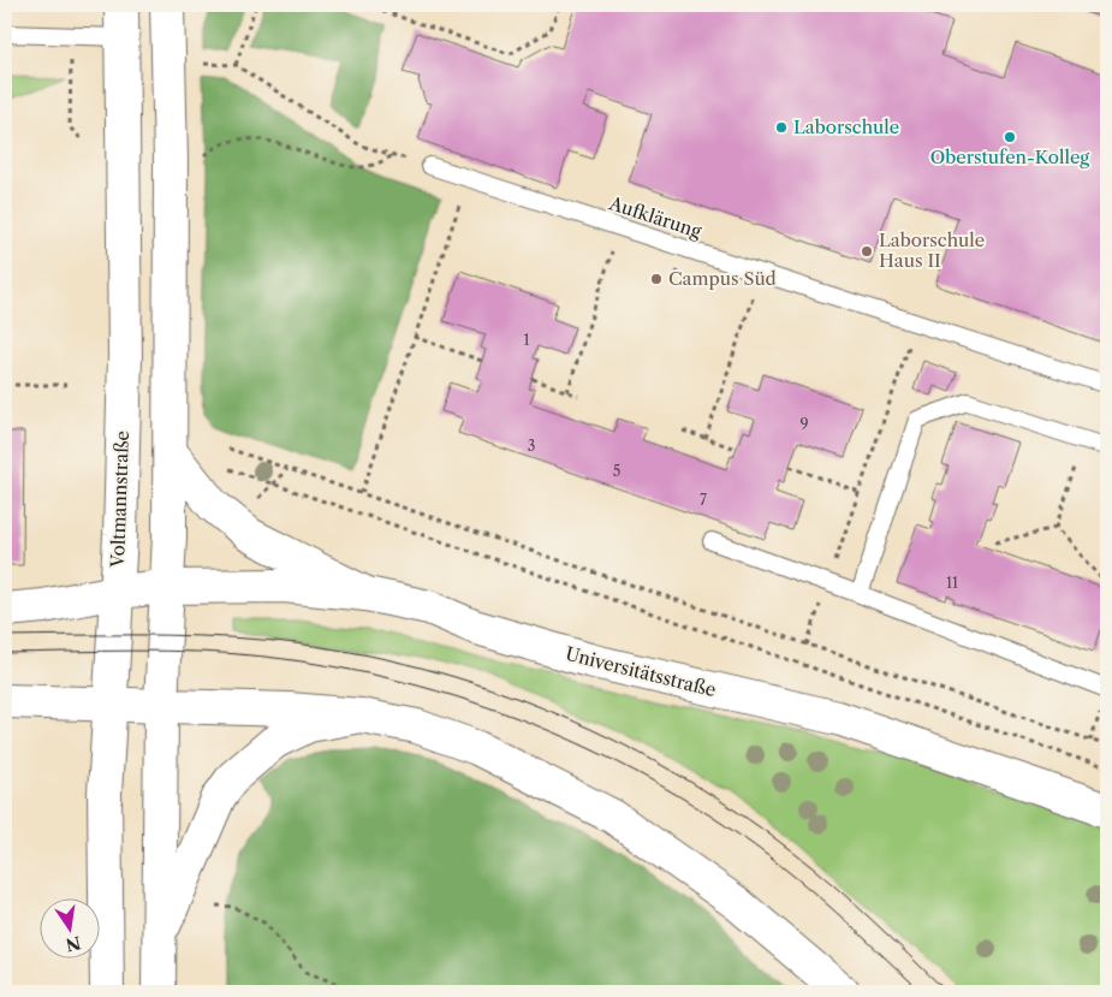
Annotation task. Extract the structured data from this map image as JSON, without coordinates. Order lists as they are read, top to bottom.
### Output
{
  "streets": {
    "street": ["Voltmannstraße", "Universitätsstraße"],
    "lane": ["Aufklärung"]
  },
  "crossings": [
    ["Voltmannstraße", "Universitätsstraße"]
  ],
  "places": [
    "Laborschule",
    "Oberstufen-Kolleg",
    "Laborschule Haus II",
    "Campus Süd"
  ],
  "house_numbers": [
    "1",
    "9",
    "3",
    "5",
    "7",
    "11"
  ],
  "north": "bottom"
}
